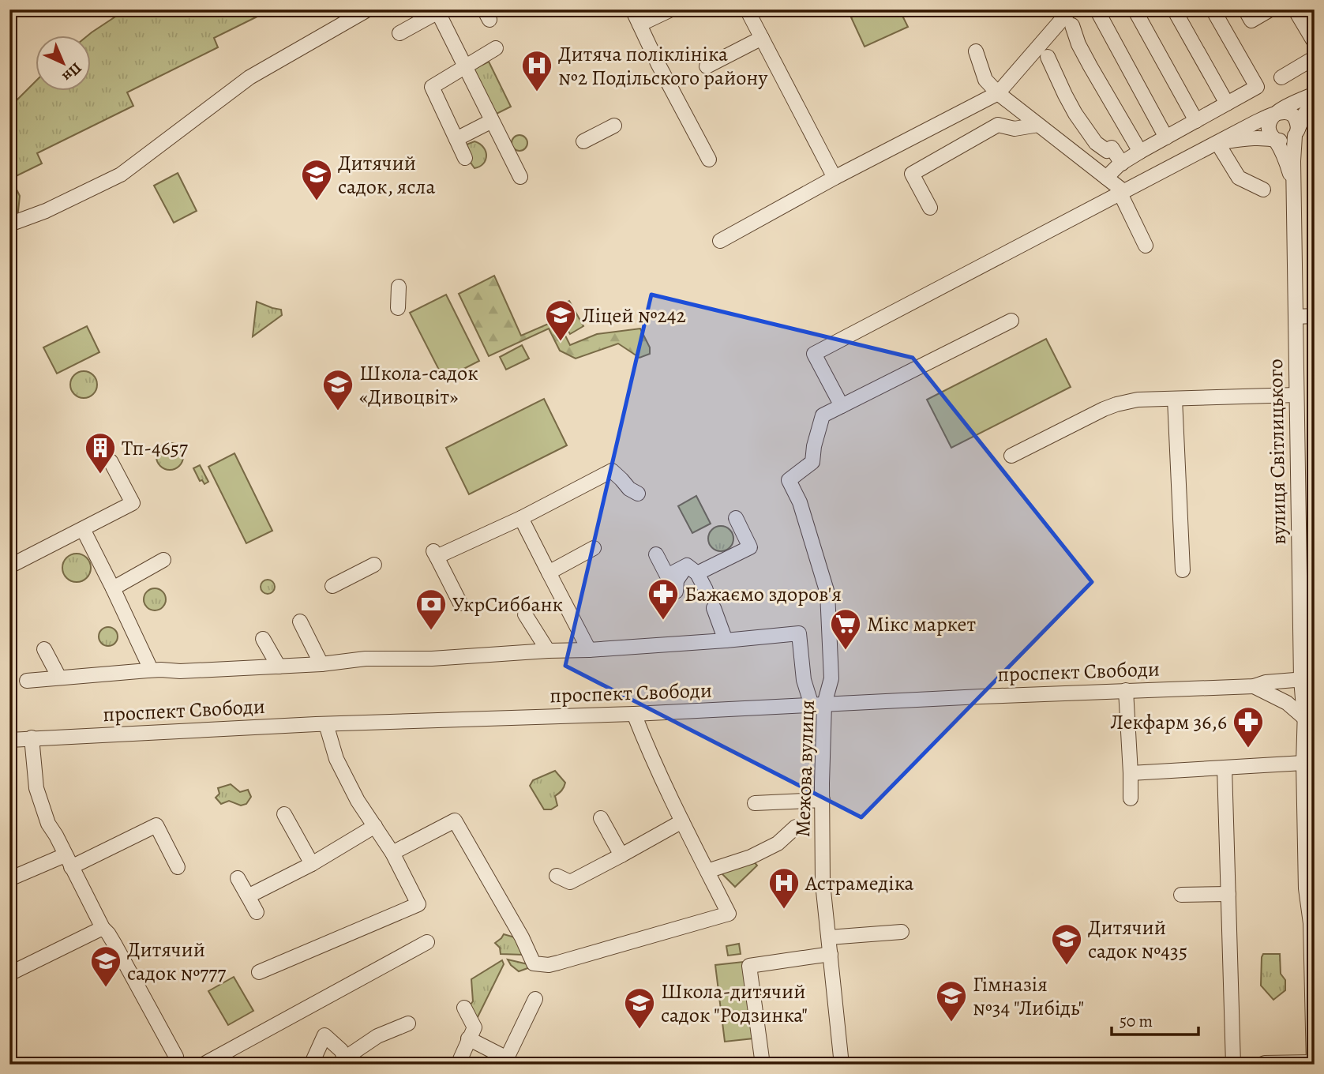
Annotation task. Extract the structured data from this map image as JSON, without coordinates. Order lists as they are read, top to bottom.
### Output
{
  "streets": {
    "street": ["вулиця Світлицького", "проспект Свободи", "Межова вулиця"]
  },
  "crossings": [
    ["вулиця Світлицького", "проспект Свободи"],
    ["проспект Свободи", "Межова вулиця"]
  ],
  "places": {
    "hospital": ["Дитяча поліклініка №2 Подільского району", "Астрамедіка"],
    "school or university": [
      "Дитячий садок, ясла",
      "Ліцей №242",
      "Школа-садок «Дивоцвіт»",
      "Дитячий садок №435",
      "Дитячий садок №777",
      "Гімназія №34 \"Либідь\"",
      "Школа-дитячий садок \"Родзинка\""
    ],
    "building": ["Тп-4657"],
    "pharmacy": ["Бажаємо здоров'я", "Лекфарм 36,6"],
    "bank": ["УкрСиббанк"],
    "supermarket": ["Мікс маркет"]
  },
  "scale_bar": "50 m",
  "north": "bottom right"
}
